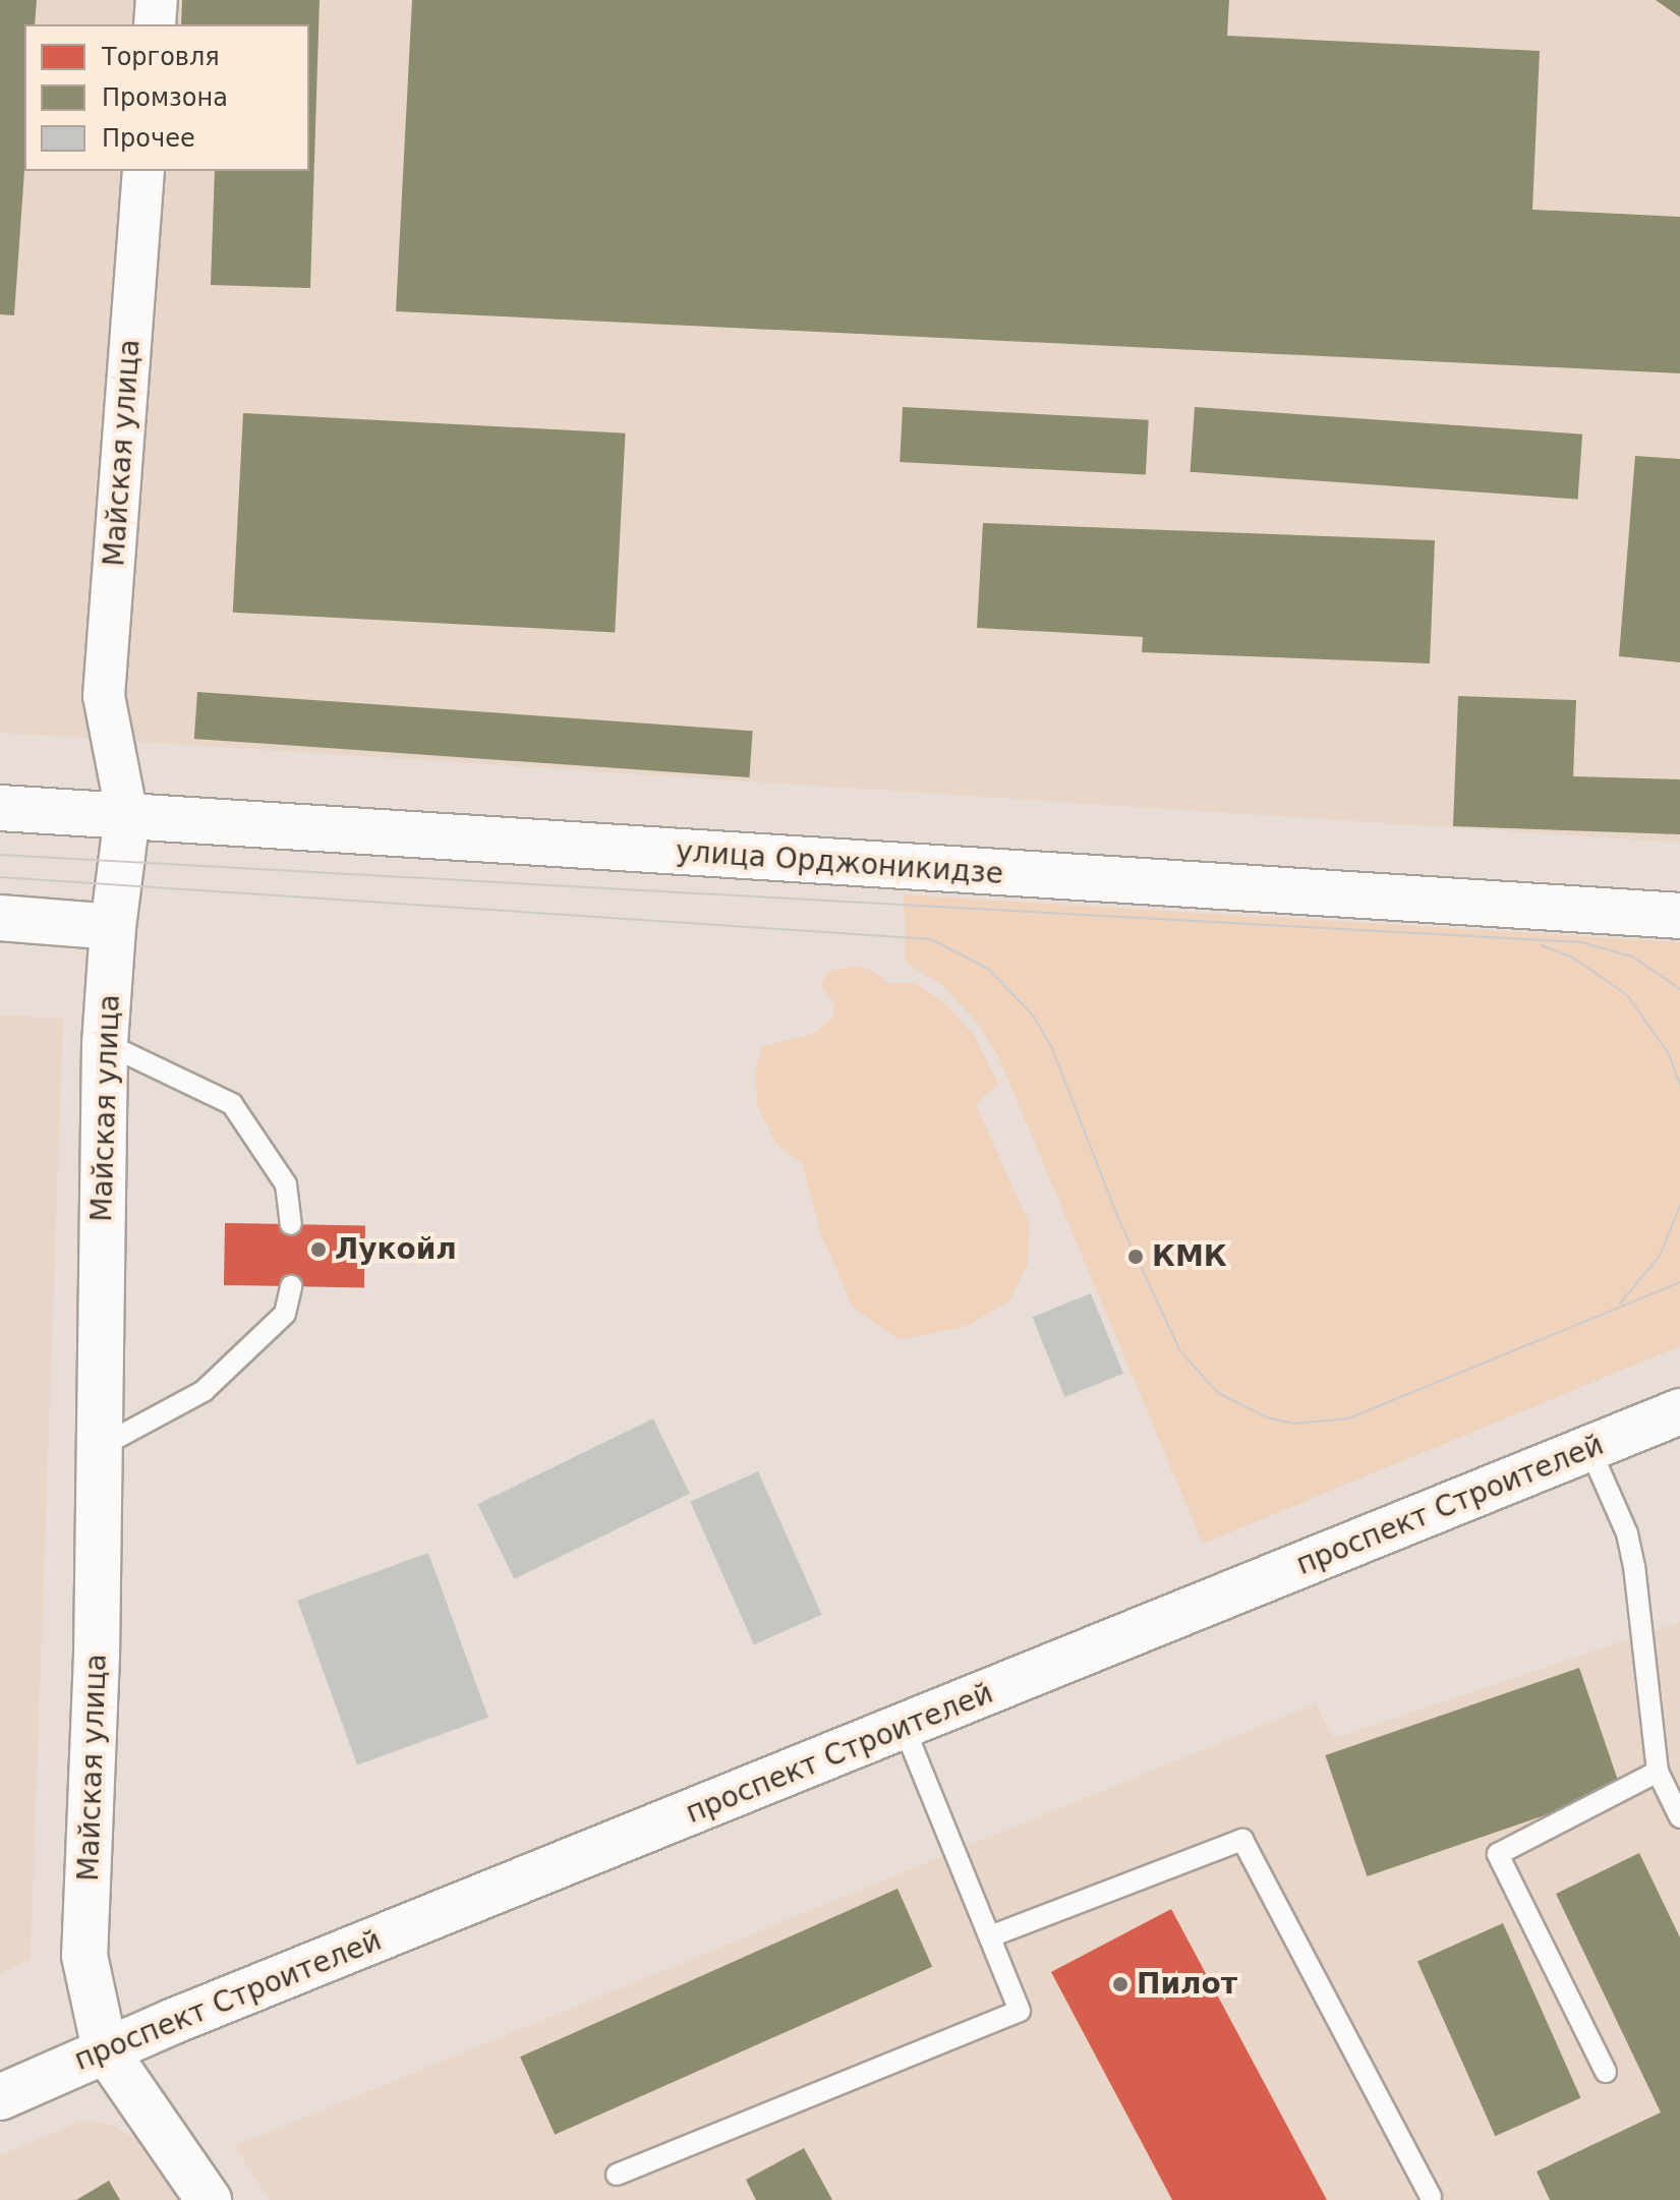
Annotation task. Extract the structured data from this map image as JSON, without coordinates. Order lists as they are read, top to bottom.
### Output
{
  "streets": {
    "street": ["Майская улица", "улица Орджоникидзе", "проспект Строителей"]
  },
  "crossings": [
    ["Майская улица", "улица Орджоникидзе"],
    ["Майская улица", "проспект Строителей"]
  ],
  "places": ["Лукойл", "КМК", "Пилот"],
  "legend": ["Торговля", "Промзона", "Прочее"]
}
